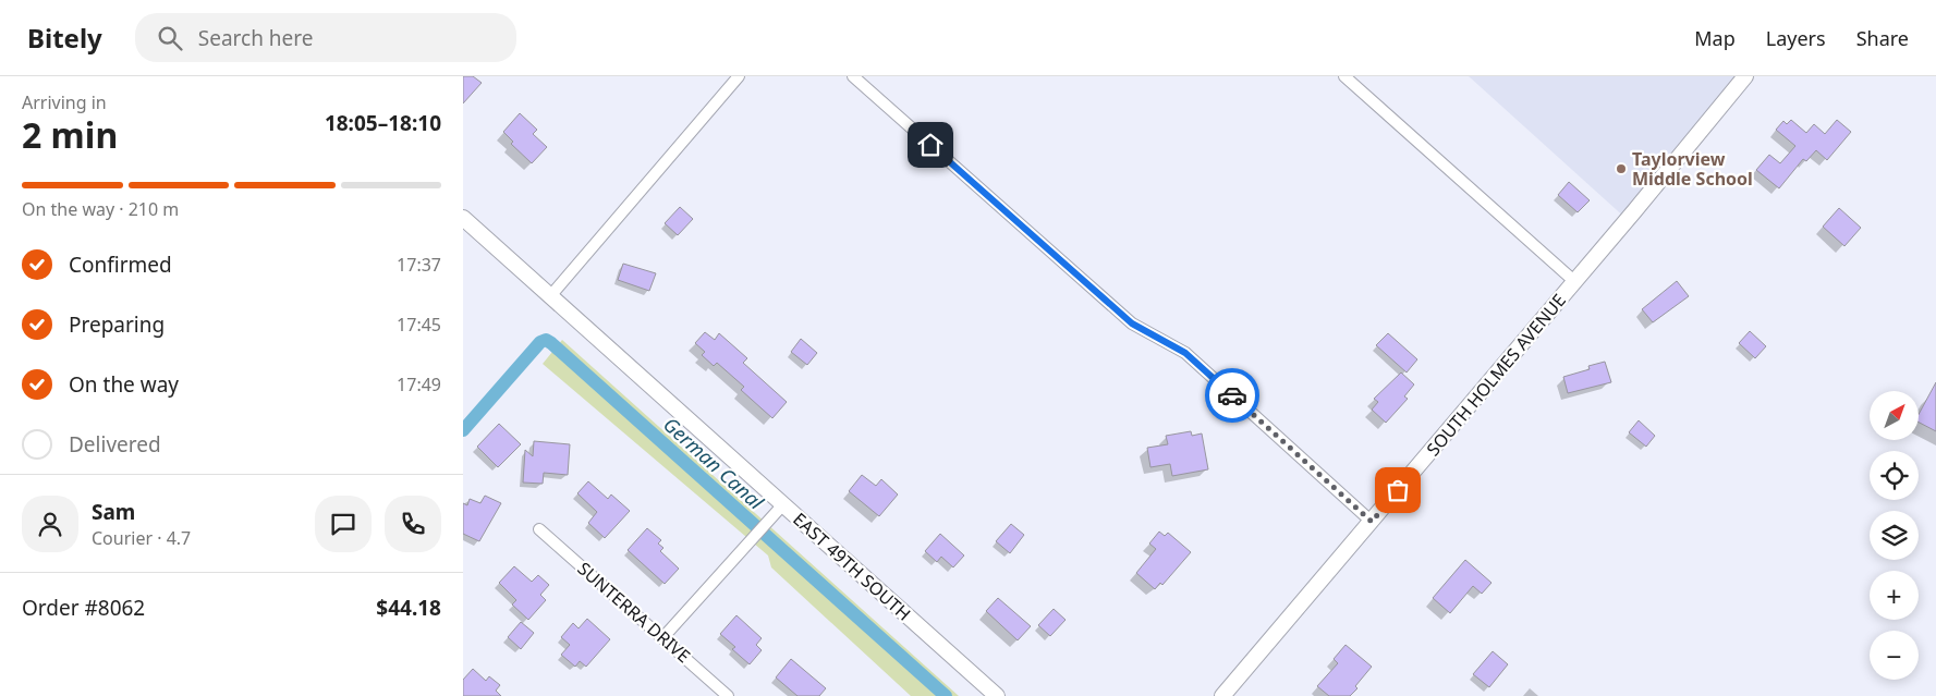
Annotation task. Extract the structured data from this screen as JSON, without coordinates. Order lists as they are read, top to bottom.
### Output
{
  "streets": {
    "street": ["SOUTH HOLMES AVENUE", "EAST 49TH SOUTH", "SUNTERRA DRIVE"]
  },
  "water": ["German Canal"],
  "places": ["Taylorview Middle School"],
  "north": "top right",
  "page": {
    "header": "Bitely",
    "search": "Search here",
    "nav": ["Map", "Layers", "Share"],
    "heading": ["2 min", "Arriving in", "18:05–18:10"],
    "panel": [
      "Sam",
      "Courier · 4.7",
      "Order #8062",
      "$44.18"
    ],
    "bar": "On the way · 210 m",
    "list": [
      ["Confirmed", "17:37"],
      ["Preparing", "17:45"],
      ["On the way", "17:49"],
      "Delivered"
    ],
    "map_buttons": ["+", "−"]
  }
}
